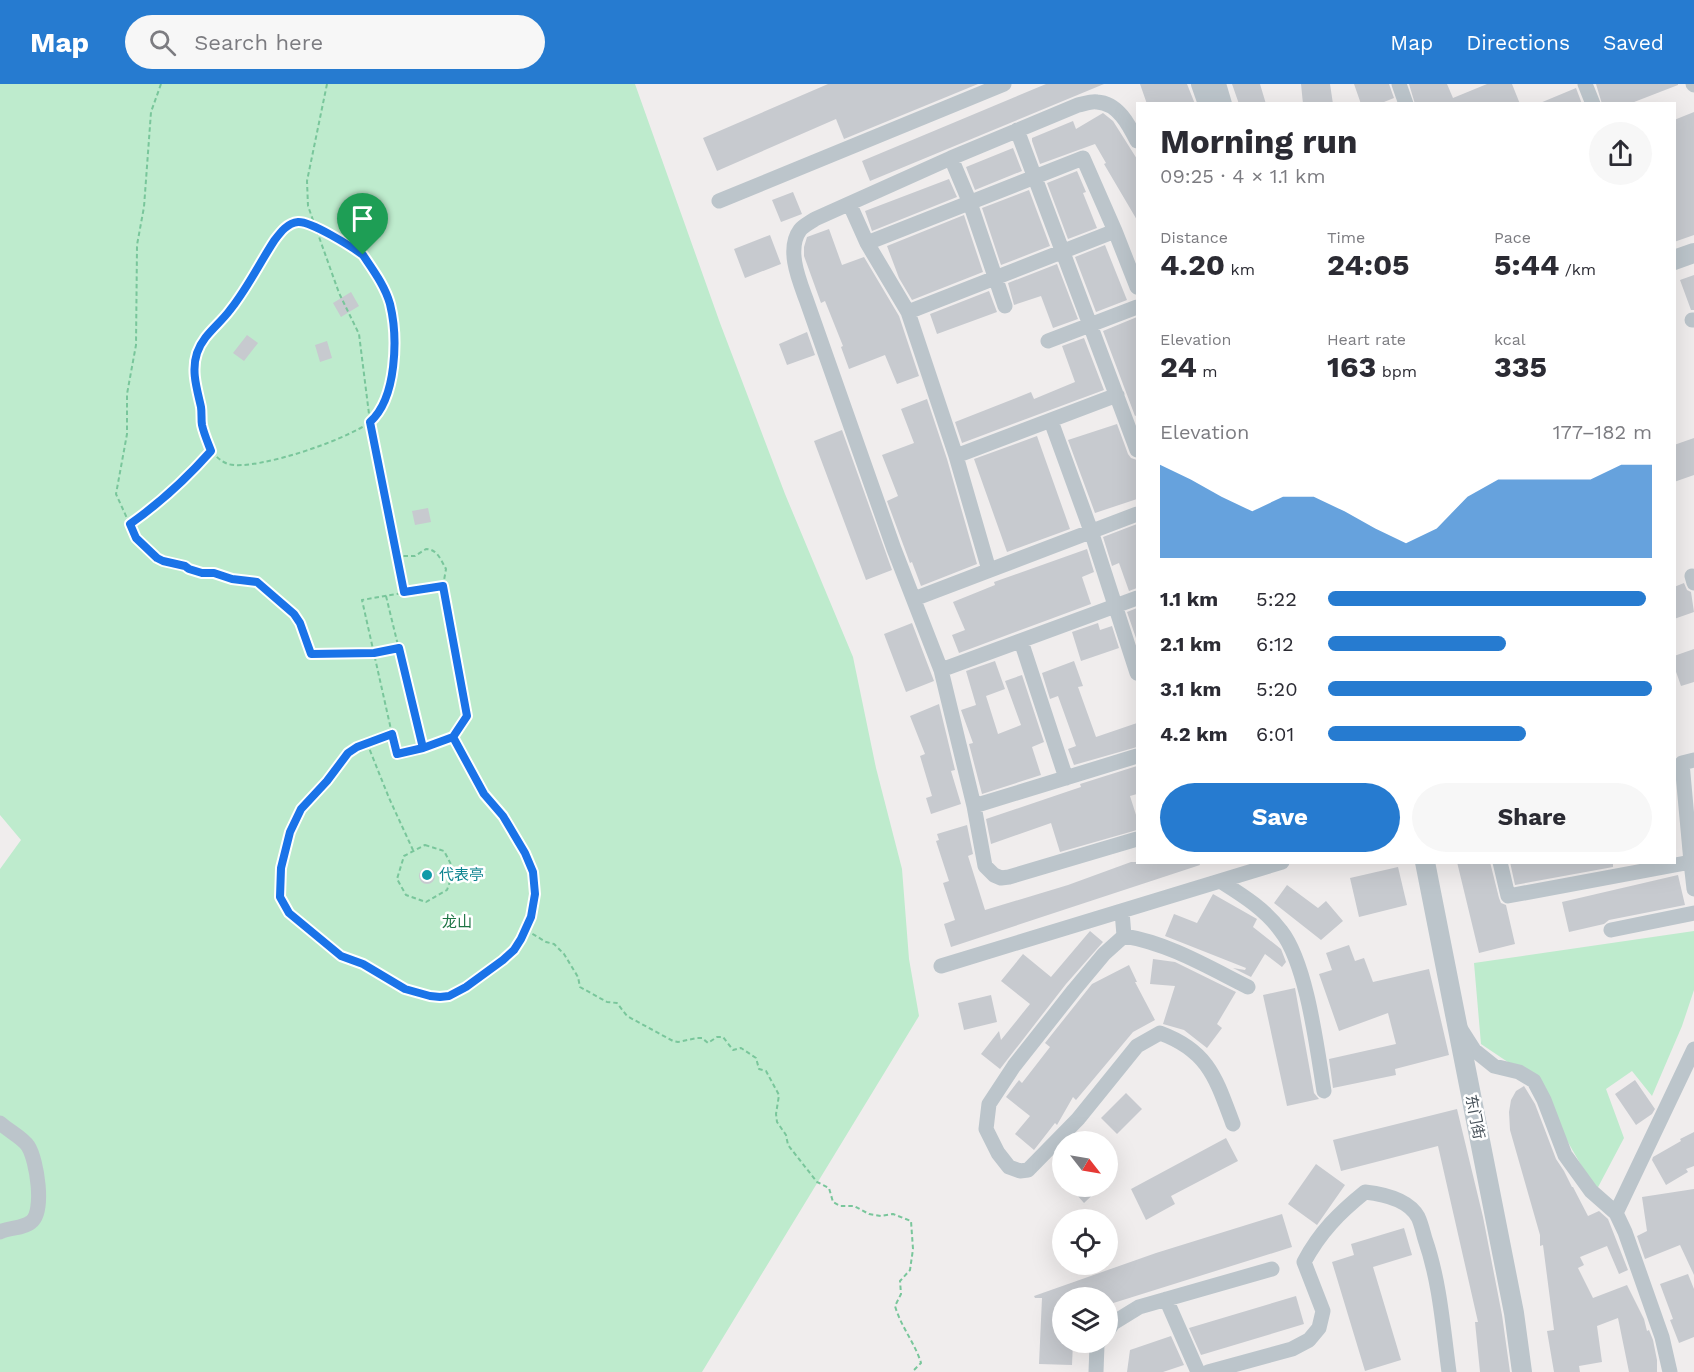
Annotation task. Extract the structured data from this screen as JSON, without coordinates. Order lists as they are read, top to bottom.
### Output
{
  "streets": {
    "street": ["东门街"]
  },
  "parks": ["龙山"],
  "places": ["代表亭"],
  "north": "bottom right",
  "page": {
    "header": "Map",
    "search": "Search here",
    "nav": ["Map", "Directions", "Saved"],
    "heading": ["Morning run", "09:25 · 4 × 1.1 km"],
    "stats": [
      ["Distance", "4.20 km"],
      ["Time", "24:05"],
      ["Pace", "5:44 /km"],
      ["Elevation", "24 m"],
      ["Heart rate", "163 bpm"],
      ["kcal", "335"]
    ],
    "chart": ["Elevation", "177–182 m"],
    "list": [
      {
        "name": "1.1 km",
        "note": "5:22"
      },
      {
        "name": "2.1 km",
        "note": "6:12"
      },
      {
        "name": "3.1 km",
        "note": "5:20"
      },
      {
        "name": "4.2 km",
        "note": "6:01"
      }
    ],
    "buttons": ["Save", "Share"]
  }
}
